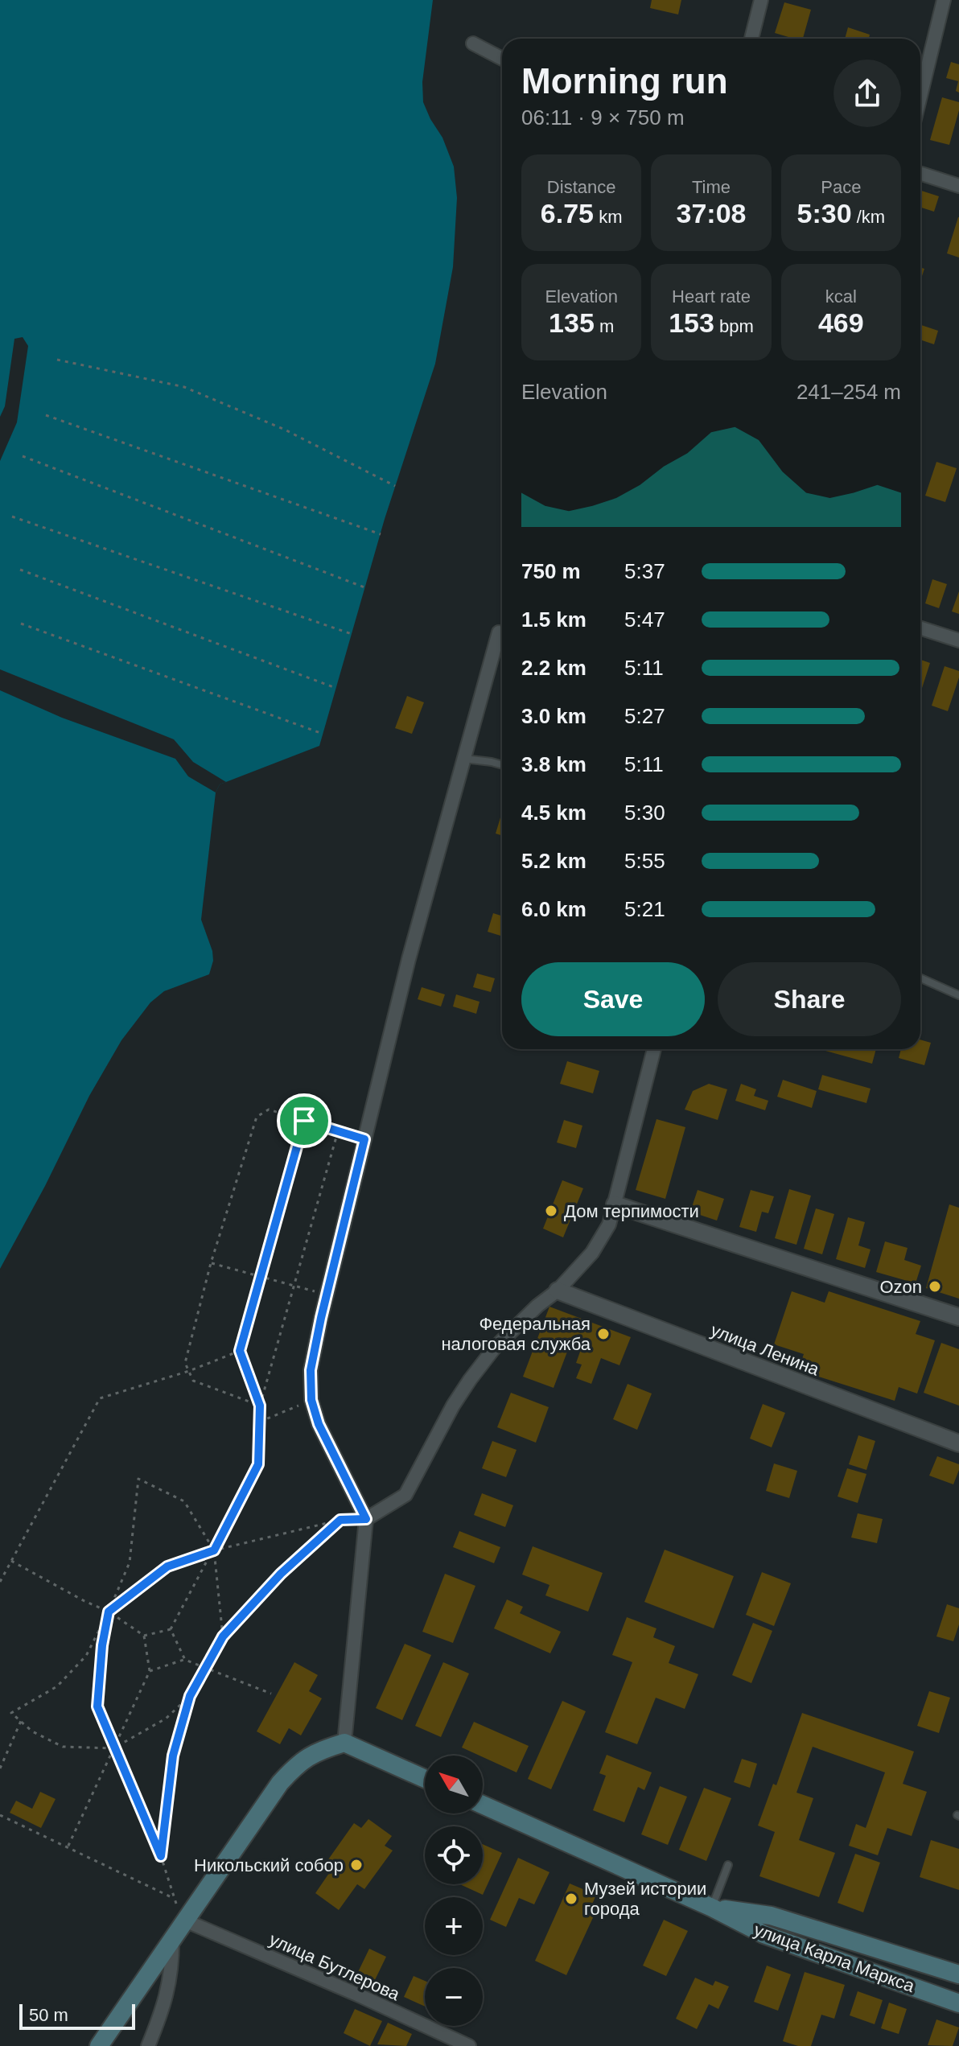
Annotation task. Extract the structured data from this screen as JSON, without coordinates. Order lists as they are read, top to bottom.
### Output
{
  "streets": {
    "main road": ["улица Карла Маркса"],
    "street": ["улица Ленина", "улица Бутлерова"]
  },
  "places": [
    "Дом терпимости",
    "Ozon",
    "Федеральная налоговая служба",
    "Никольский собор",
    "Музей истории города"
  ],
  "scale_bar": "50 m",
  "north": "top left",
  "page": {
    "heading": ["Morning run", "06:11 · 9 × 750 m"],
    "stats": [
      ["Distance", "6.75 km"],
      ["Time", "37:08"],
      ["Pace", "5:30 /km"],
      ["Elevation", "135 m"],
      ["Heart rate", "153 bpm"],
      ["kcal", "469"]
    ],
    "chart": ["Elevation", "241–254 m"],
    "list": [
      {
        "name": "750 m",
        "note": "5:37"
      },
      {
        "name": "1.5 km",
        "note": "5:47"
      },
      {
        "name": "2.2 km",
        "note": "5:11"
      },
      {
        "name": "3.0 km",
        "note": "5:27"
      },
      {
        "name": "3.8 km",
        "note": "5:11"
      },
      {
        "name": "4.5 km",
        "note": "5:30"
      },
      {
        "name": "5.2 km",
        "note": "5:55"
      },
      {
        "name": "6.0 km",
        "note": "5:21"
      }
    ],
    "buttons": ["Save", "Share"],
    "map_buttons": ["+", "−"],
    "scale": "50 m"
  }
}
